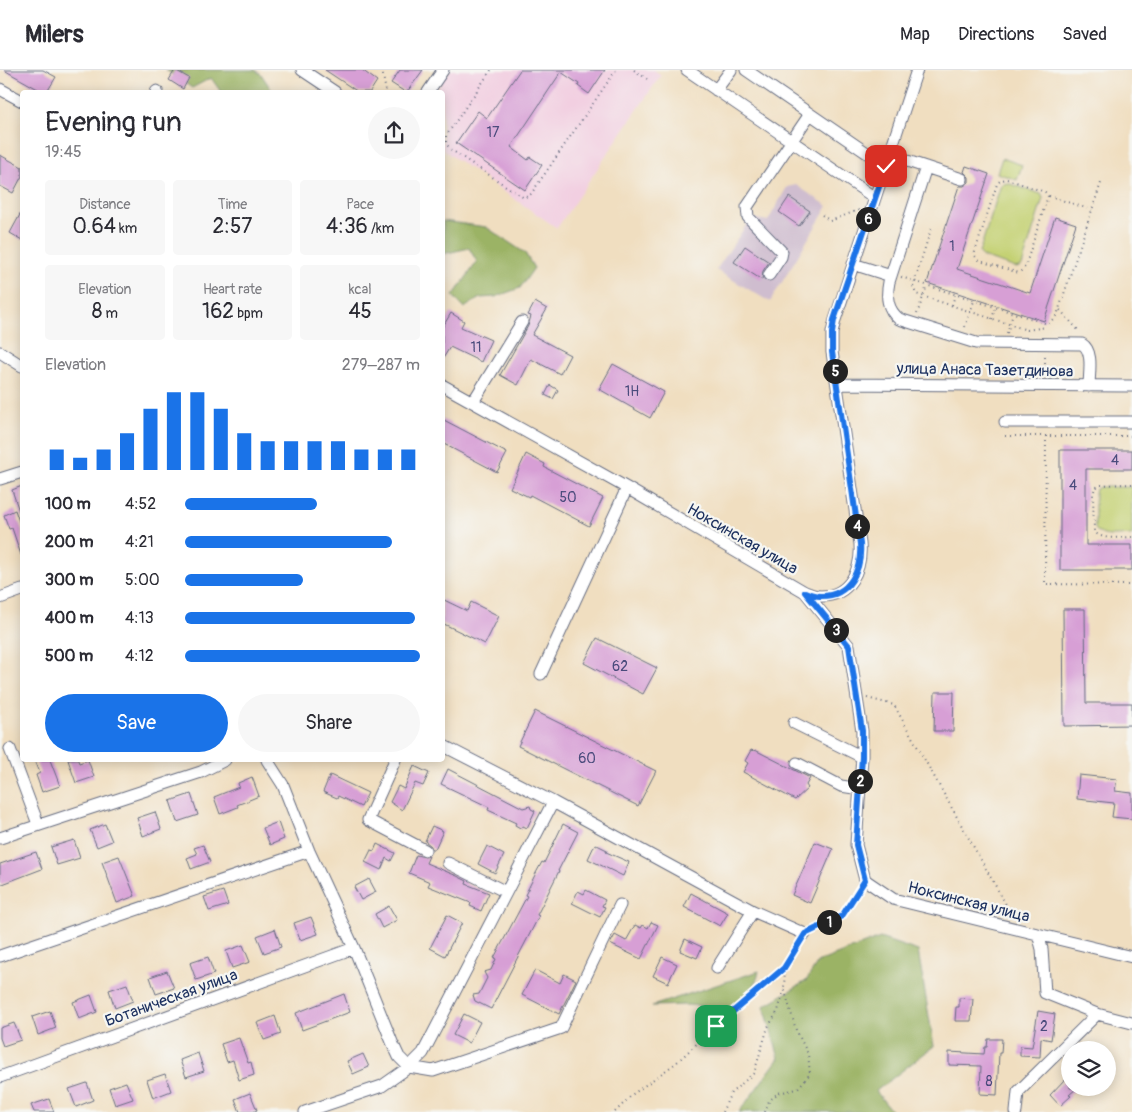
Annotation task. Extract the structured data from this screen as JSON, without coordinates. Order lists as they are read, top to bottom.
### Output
{
  "streets": {
    "street": ["улица Анаса Тазетдинова", "Ноксинская улица", "Ботаническая улица"]
  },
  "house_numbers": [
    "17",
    "1",
    "11",
    "1Н",
    "4",
    "4",
    "50",
    "62",
    "60",
    "2",
    "8"
  ],
  "page": {
    "header": "Milers",
    "nav": ["Map", "Directions", "Saved"],
    "heading": ["Evening run", "19:45"],
    "stats": [
      ["Distance", "0.64 km"],
      ["Time", "2:57"],
      ["Pace", "4:36 /km"],
      ["Elevation", "8 m"],
      ["Heart rate", "162 bpm"],
      ["kcal", "45"]
    ],
    "pins": [
      "6",
      "5",
      "4",
      "3",
      "2",
      "1"
    ],
    "chart": ["Elevation", "279–287 m"],
    "list": [
      {
        "name": "100 m",
        "note": "4:52"
      },
      {
        "name": "200 m",
        "note": "4:21"
      },
      {
        "name": "300 m",
        "note": "5:00"
      },
      {
        "name": "400 m",
        "note": "4:13"
      },
      {
        "name": "500 m",
        "note": "4:12"
      }
    ],
    "buttons": ["Save", "Share"]
  }
}
